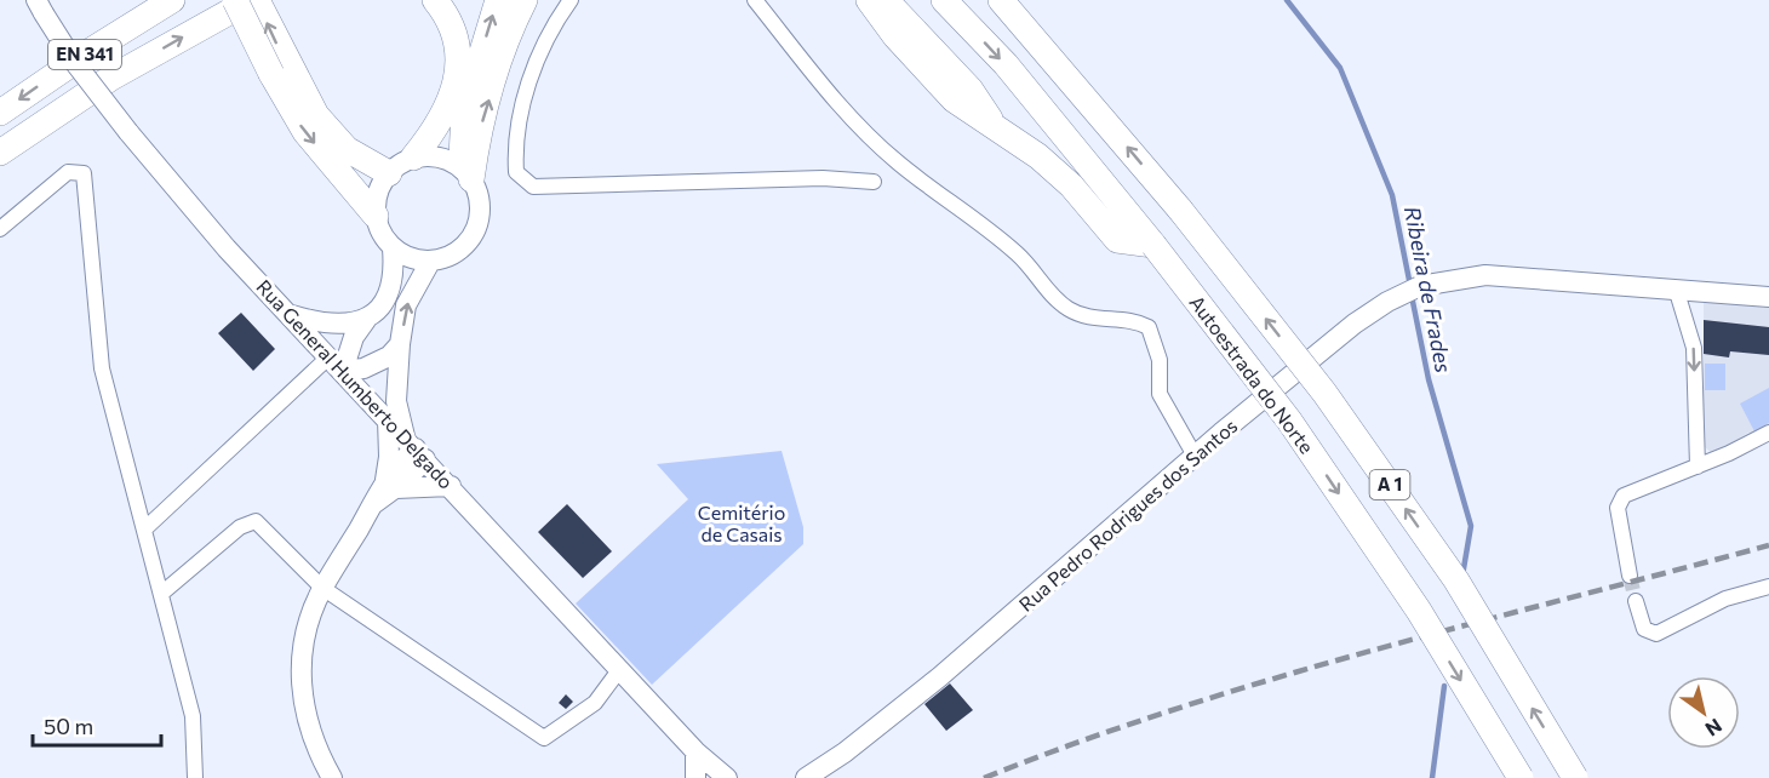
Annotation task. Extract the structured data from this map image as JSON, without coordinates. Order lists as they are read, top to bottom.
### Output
{
  "streets": {
    "highway": ["EN 341", "Autoestrada do Norte", "A 1"],
    "street": ["Rua General Humberto Delgado", "Rua Pedro Rodrigues dos Santos"]
  },
  "water": ["Ribeira de Frades"],
  "parks": ["Cemitério de Casais"],
  "scale_bar": "50 m",
  "north": "bottom right"
}
